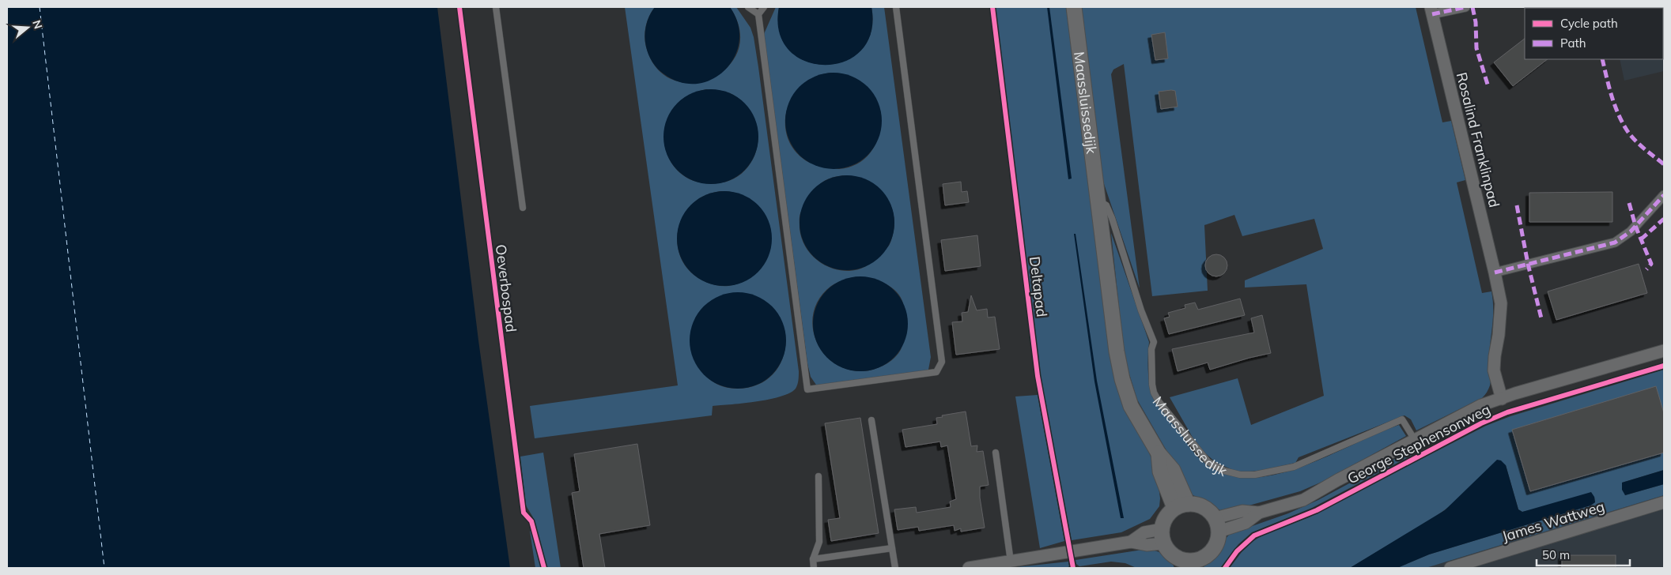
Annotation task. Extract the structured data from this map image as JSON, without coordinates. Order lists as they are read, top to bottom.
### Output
{
  "streets": {
    "street": [
      "Maassluissedijk",
      "Rosalind Franklinpad",
      "George Stephensonweg",
      "James Wattweg"
    ],
    "cycle path": ["Deltapad", "Oeverbospad"]
  },
  "crossings": [
    ["Maassluissedijk", "George Stephensonweg"],
    ["Rosalind Franklinpad", "George Stephensonweg"]
  ],
  "legend": ["Cycle path", "Path"],
  "scale_bar": "50 m",
  "north": "right"
}
